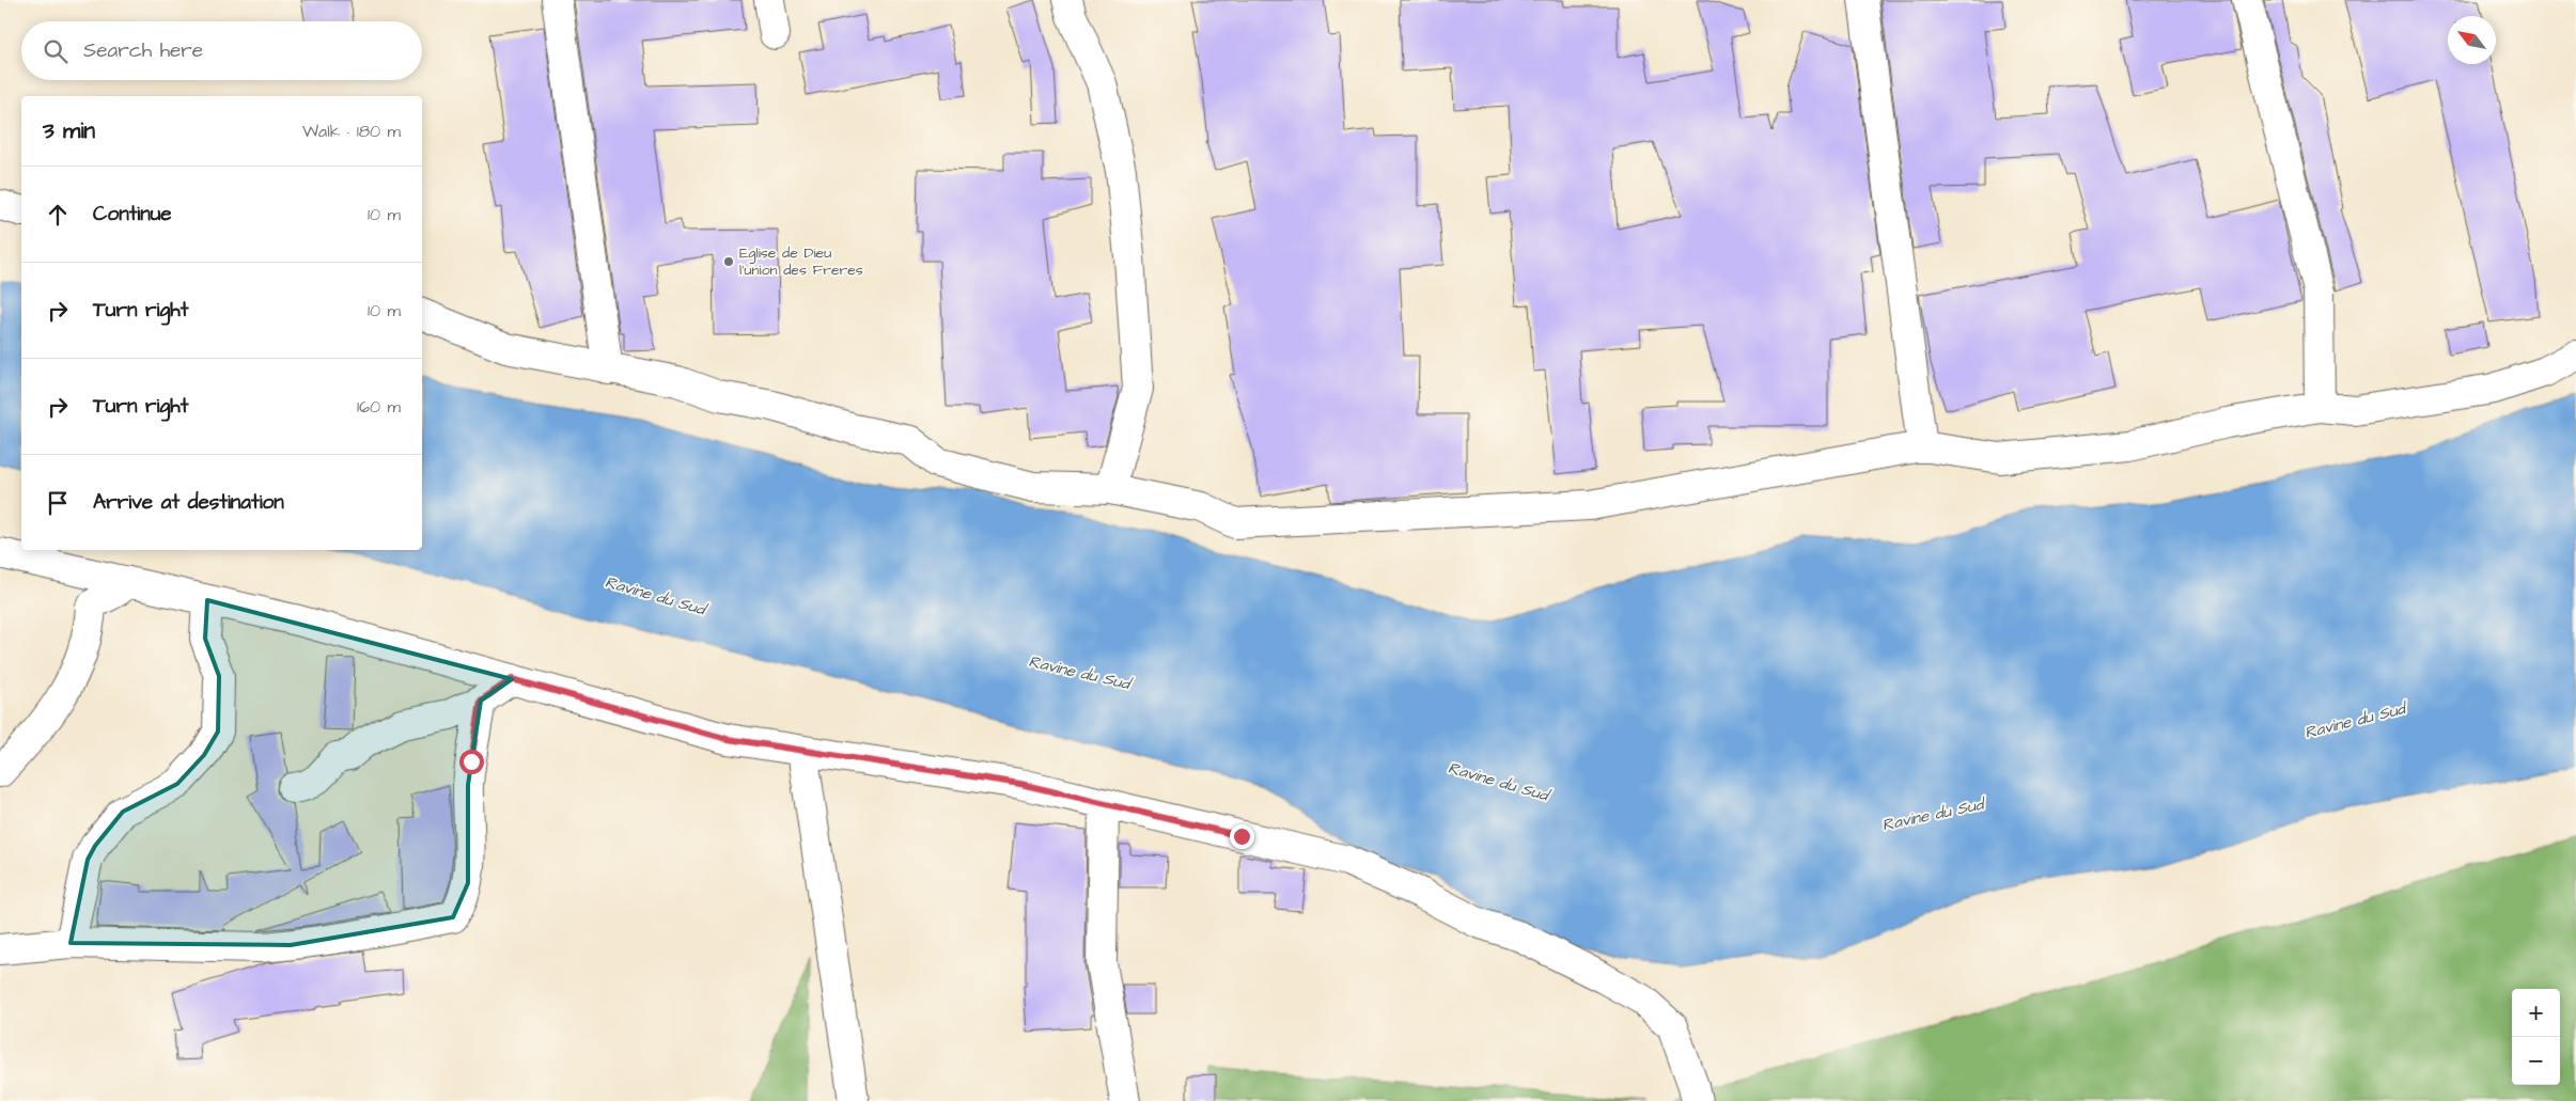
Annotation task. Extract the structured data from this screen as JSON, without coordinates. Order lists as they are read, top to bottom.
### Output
{
  "water": ["Ravine du Sud"],
  "places": ["Eglise de Dieu l'union des Freres"],
  "north": "top left",
  "page": {
    "search": "Search here",
    "heading": ["3 min", "Walk · 180 m"],
    "list": [
      ["Continue", "10 m"],
      ["Turn right", "10 m"],
      ["Turn right", "160 m"],
      "Arrive at destination"
    ],
    "map_buttons": ["+", "−"]
  }
}
